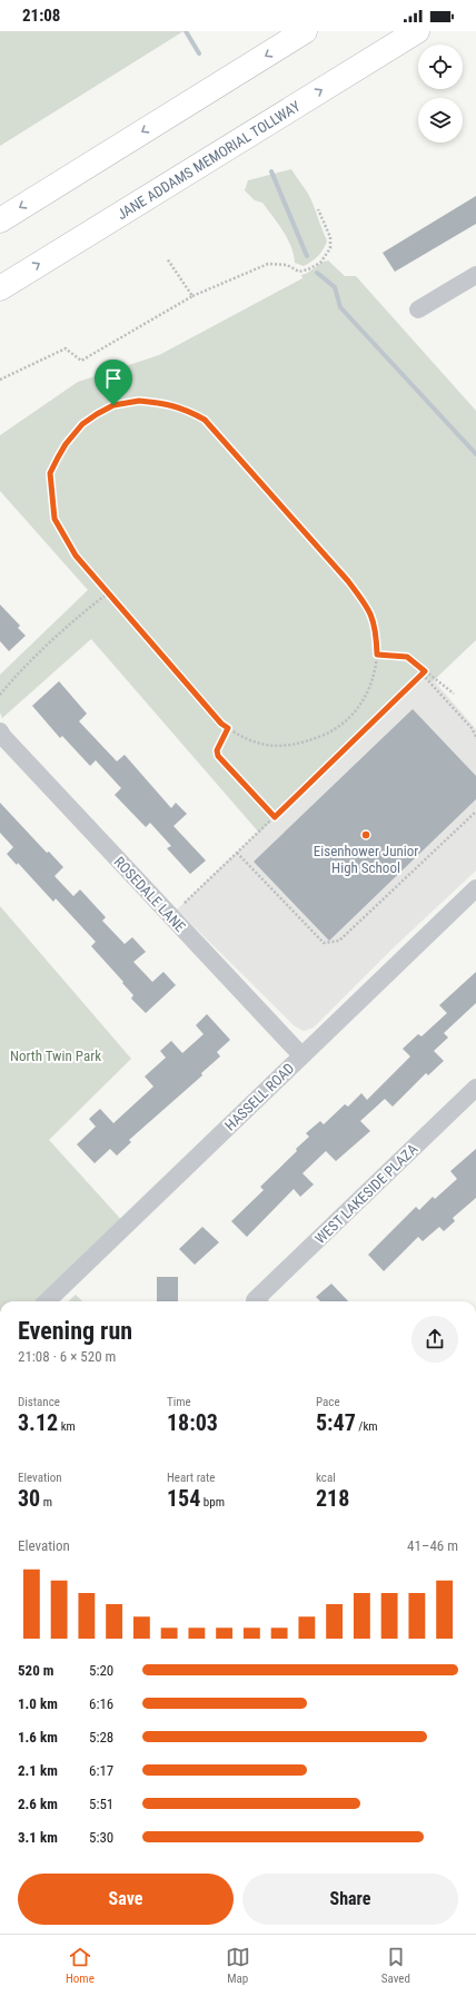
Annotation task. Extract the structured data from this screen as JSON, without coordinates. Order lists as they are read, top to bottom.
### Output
{
  "streets": {
    "highway": ["JANE ADDAMS MEMORIAL TOLLWAY"],
    "street": ["ROSEDALE LANE", "HASSELL ROAD", "WEST LAKESIDE PLAZA"]
  },
  "crossings": [
    ["ROSEDALE LANE", "HASSELL ROAD"]
  ],
  "parks": ["North Twin Park"],
  "places": ["Eisenhower Junior High School"],
  "page": {
    "status": "21:08",
    "heading": ["Evening run", "21:08 · 6 × 520 m"],
    "stats": [
      ["Distance", "3.12 km"],
      ["Time", "18:03"],
      ["Pace", "5:47 /km"],
      ["Elevation", "30 m"],
      ["Heart rate", "154 bpm"],
      ["kcal", "218"]
    ],
    "chart": ["Elevation", "41–46 m"],
    "list": [
      {
        "name": "520 m",
        "note": "5:20"
      },
      {
        "name": "1.0 km",
        "note": "6:16"
      },
      {
        "name": "1.6 km",
        "note": "5:28"
      },
      {
        "name": "2.1 km",
        "note": "6:17"
      },
      {
        "name": "2.6 km",
        "note": "5:51"
      },
      {
        "name": "3.1 km",
        "note": "5:30"
      }
    ],
    "buttons": ["Save", "Share"],
    "tabs": ["Home", "Map", "Saved"]
  }
}
